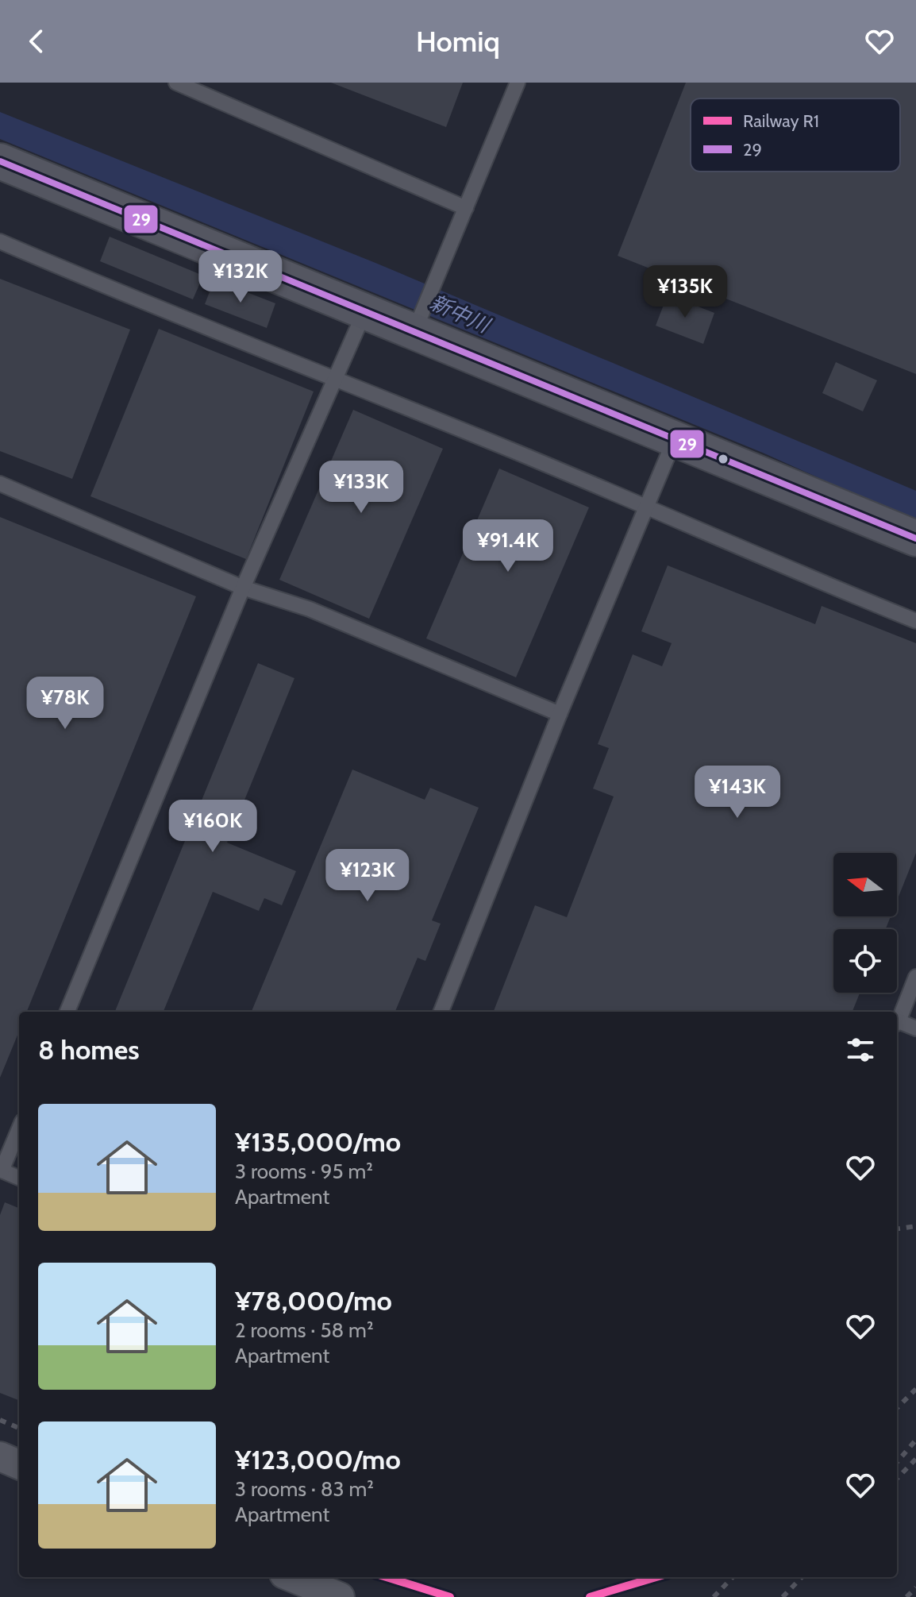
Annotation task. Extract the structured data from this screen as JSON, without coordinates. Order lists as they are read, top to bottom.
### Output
{
  "water": ["新中川"],
  "lines": ["transit line 29", "rail line R1"],
  "legend": ["Railway R1", "29"],
  "north": "left",
  "page": {
    "header": "Homiq",
    "price": [
      "¥132K",
      "¥135K",
      "¥133K",
      "¥91.4K",
      "¥78K",
      "¥143K",
      "¥160K",
      "¥123K"
    ],
    "heading": "8 homes",
    "list": [
      {
        "name": "¥135,000/mo",
        "note": "3 rooms · 95 m² · Apartment"
      },
      {
        "name": "¥78,000/mo",
        "note": "2 rooms · 58 m² · Apartment"
      },
      {
        "name": "¥123,000/mo",
        "note": "3 rooms · 83 m² · Apartment"
      }
    ]
  }
}
